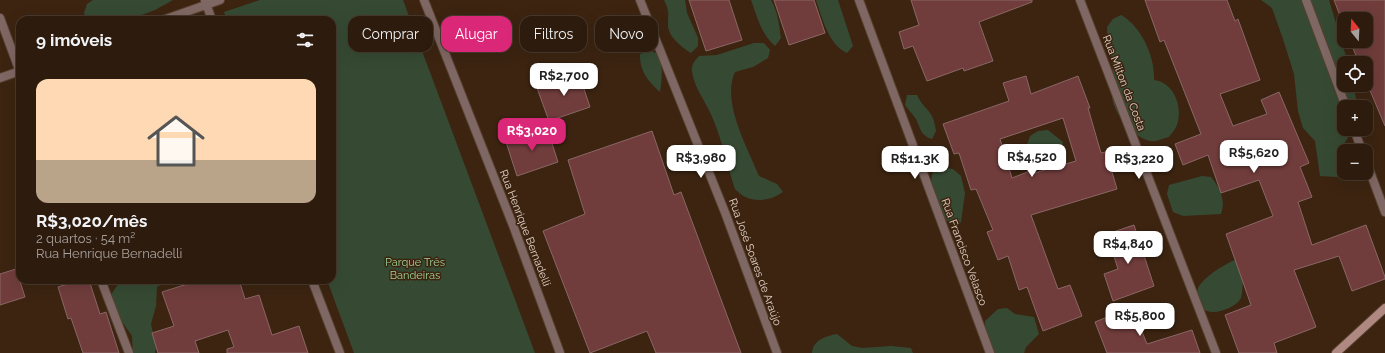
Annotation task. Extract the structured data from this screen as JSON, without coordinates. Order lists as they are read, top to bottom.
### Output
{
  "streets": {
    "street": [
      "Rua Milton da Costa",
      "Rua Henrique Bernadelli",
      "Rua Francisco Velasco",
      "Rua José Soares de Araújo"
    ]
  },
  "parks": ["Parque Três Bandeiras"],
  "north": "top",
  "page": {
    "map_buttons": ["+", "−"],
    "chip": [
      "Comprar",
      "Alugar",
      "Filtros",
      "Novo"
    ],
    "heading": "9 imóveis",
    "price": [
      "R$2,700",
      "R$3,020",
      "R$5,620",
      "R$4,520",
      "R$3,980",
      "R$11.3K",
      "R$3,220",
      "R$4,840",
      "R$5,800"
    ],
    "list": [
      {
        "name": "R$3,020/mês",
        "note": "2 quartos · 54 m² · Rua Henrique Bernadelli"
      }
    ]
  }
}
